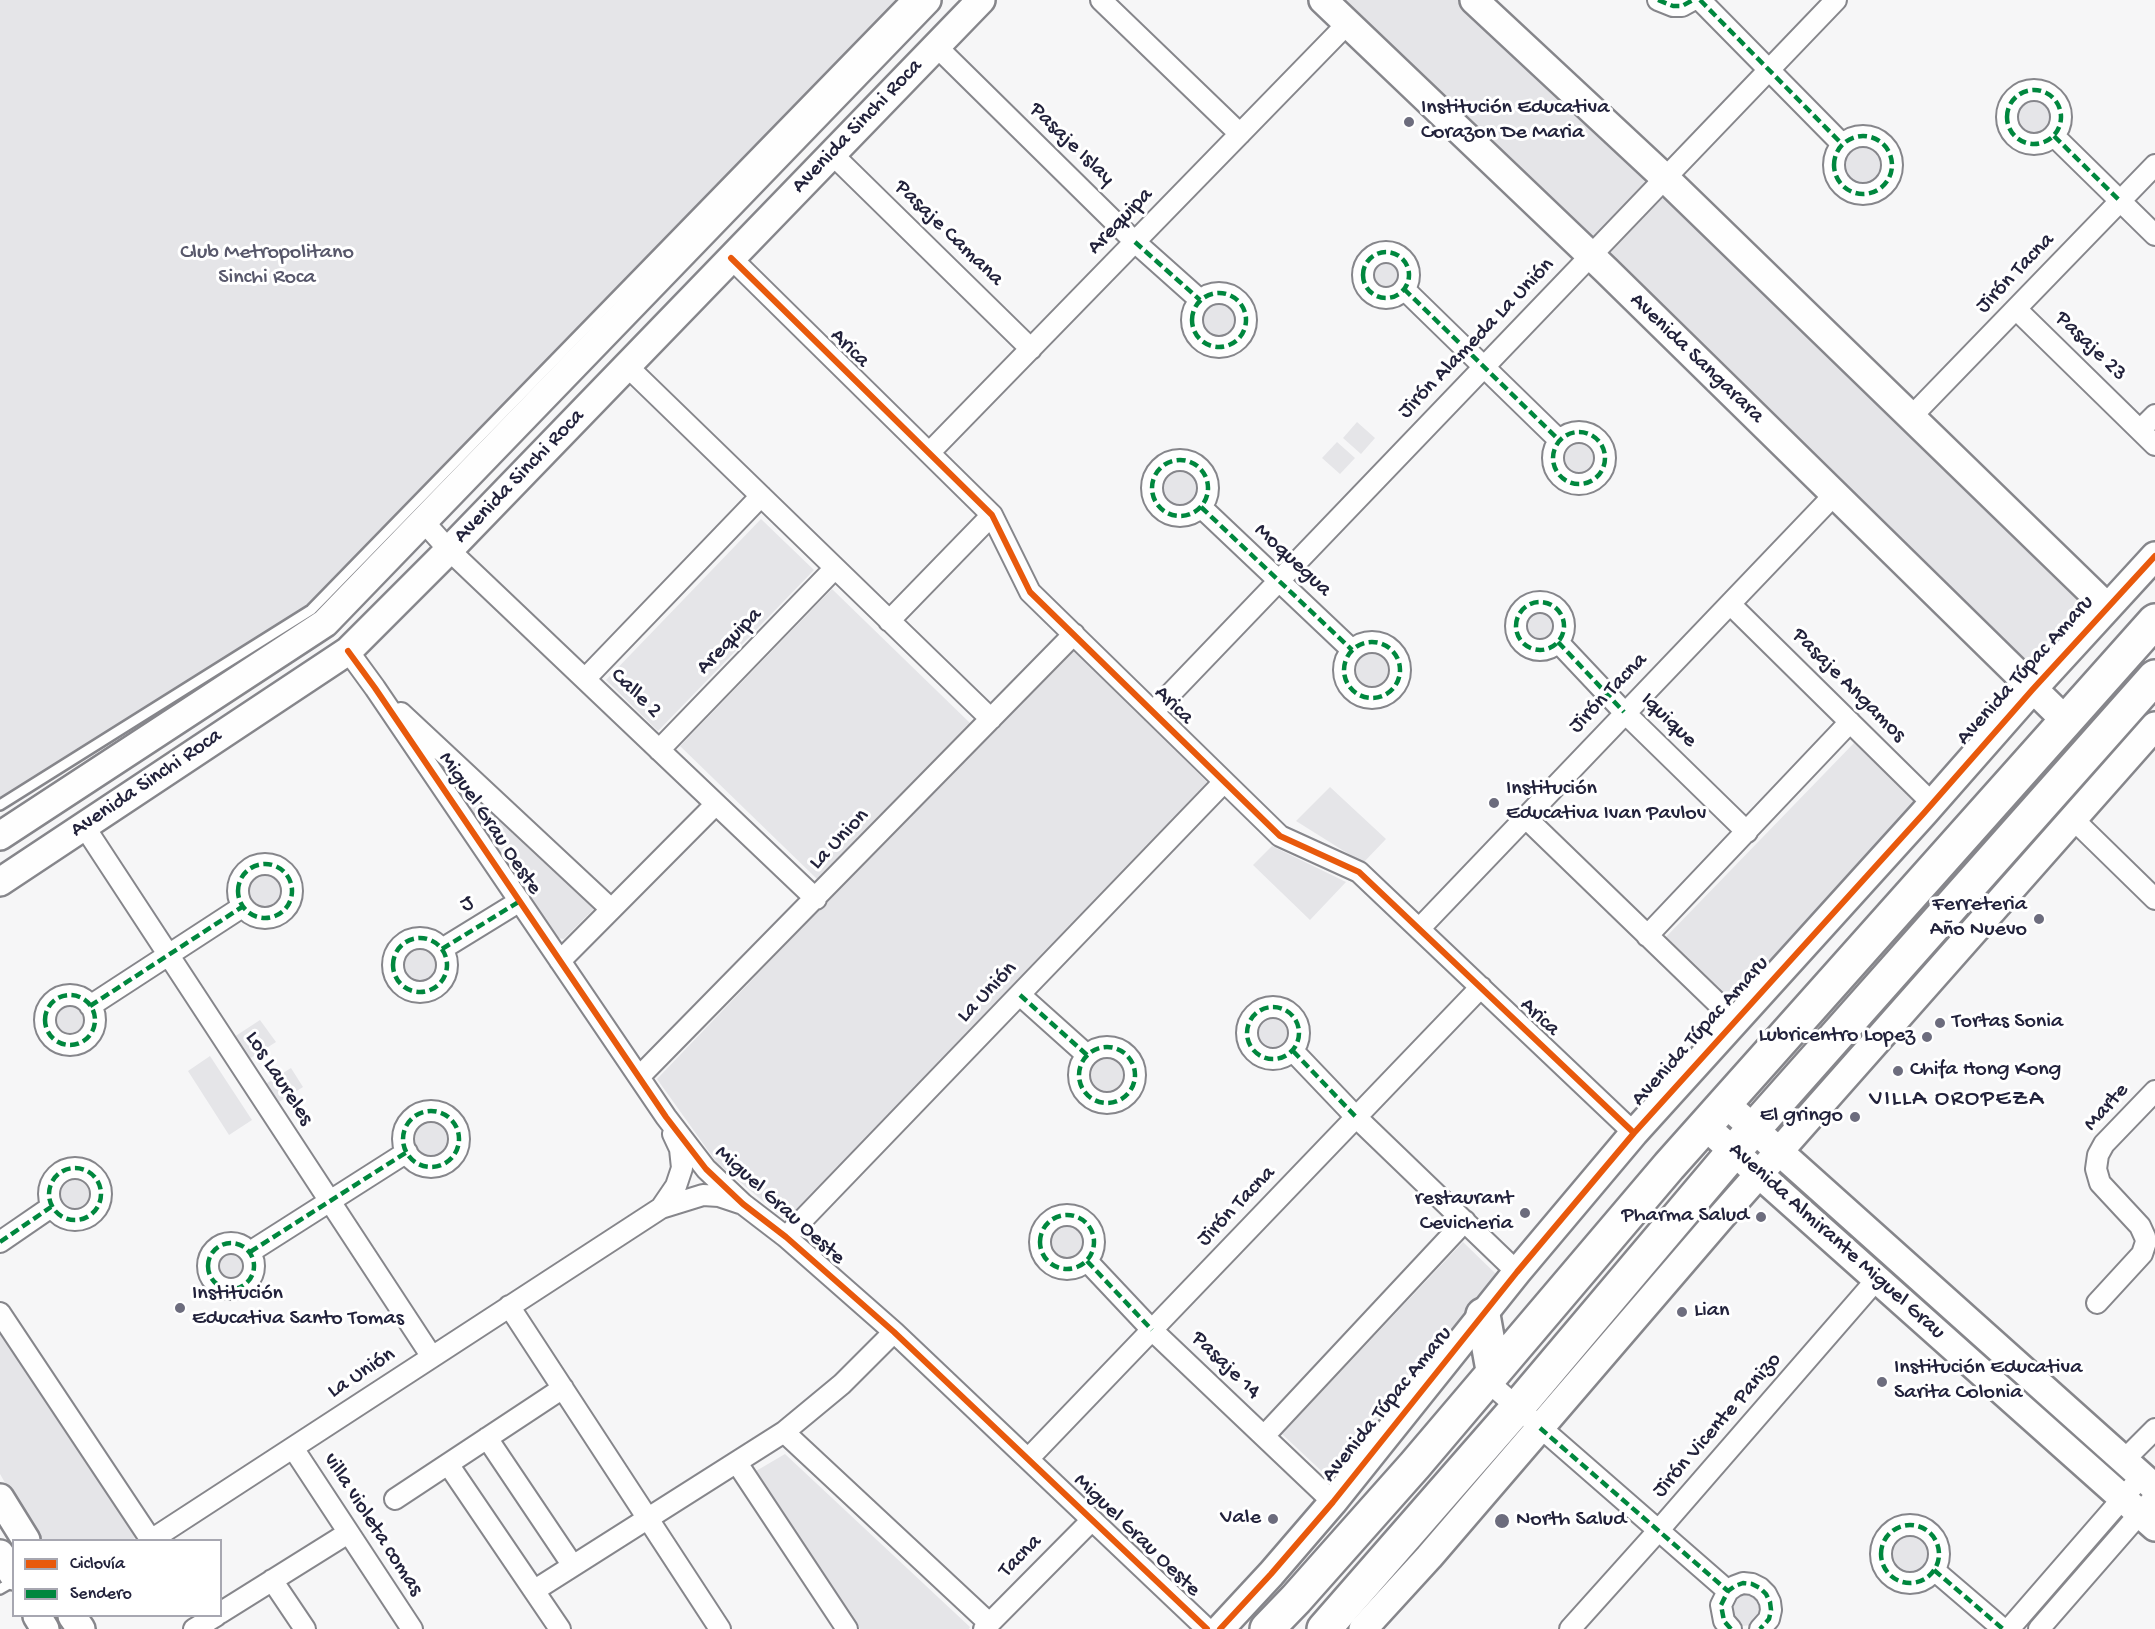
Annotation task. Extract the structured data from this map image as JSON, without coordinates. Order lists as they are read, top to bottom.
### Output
{
  "streets": {
    "street": [
      "Avenida Sinchi Roca",
      "Pasaje Islay",
      "Arequipa",
      "Pasaje Camana",
      "Jirón Tacna",
      "Jirón Alameda La Unión",
      "Pasaje 23",
      "Arica",
      "Avenida Sangarara",
      "Moquegua",
      "Avenida Túpac Amaru",
      "Pasaje Angamos",
      "Calle 2",
      "Iquique",
      "Miguel Grau Oeste",
      "La Union",
      "J",
      "La Unión",
      "Los Laureles",
      "Marte",
      "Avenida Almirante Miguel Grau",
      "Pasaje 14",
      "Jirón Vicente Panizo",
      "villa violeta comas",
      "Tacna"
    ]
  },
  "crossings": [
    ["Avenida Sinchi Roca", "Pasaje Islay"],
    ["Avenida Sinchi Roca", "Pasaje Camana"],
    ["Avenida Sinchi Roca", "Arica"],
    ["Avenida Sinchi Roca", "Calle 2"],
    ["Avenida Sinchi Roca", "Miguel Grau Oeste"],
    ["Avenida Sinchi Roca", "Los Laureles"],
    ["Pasaje Islay", "Arequipa"],
    ["Arequipa", "Pasaje Camana"],
    ["Arequipa", "Arica"],
    ["Arequipa", "Avenida Sangarara"],
    ["Arequipa", "Calle 2"],
    ["Jirón Tacna", "Pasaje 23"],
    ["Jirón Tacna", "Arica"],
    ["Jirón Tacna", "Avenida Sangarara"],
    ["Jirón Tacna", "Pasaje Angamos"],
    ["Jirón Tacna", "Iquique"],
    ["Jirón Tacna", "Miguel Grau Oeste"],
    ["Jirón Tacna", "Pasaje 14"],
    ["Jirón Alameda La Unión", "Arica"],
    ["Jirón Alameda La Unión", "Avenida Sangarara"],
    ["Jirón Alameda La Unión", "Moquegua"],
    ["Arica", "Avenida Túpac Amaru"],
    ["Arica", "La Union"],
    ["Arica", "La Unión"],
    ["Avenida Sangarara", "Avenida Túpac Amaru"],
    ["Avenida Túpac Amaru", "Pasaje Angamos"],
    ["Avenida Túpac Amaru", "Pasaje 14"],
    ["Calle 2", "La Union"],
    ["Miguel Grau Oeste", "La Union"],
    ["Miguel Grau Oeste", "J"],
    ["Miguel Grau Oeste", "La Unión"],
    ["Miguel Grau Oeste", "Tacna"],
    ["La Unión", "Los Laureles"],
    ["La Unión", "villa violeta comas"],
    ["Avenida Almirante Miguel Grau", "Jirón Vicente Panizo"]
  ],
  "districts": ["VILLA OROPEZA"],
  "parks": ["Club Metropolitano Sinchi Roca"],
  "places": [
    "Institución Educativa Corazon De Maria",
    "Institución Educativa Ivan Pavlov",
    "Ferreteria Año Nuevo",
    "Tortas Sonia",
    "Lubricentro Lopez",
    "Chifa Hong Kong",
    "El gringo",
    "restaurant Cevicheria",
    "Pharma Salud",
    "Institución Educativa Santo Tomas",
    "Lian",
    "Institución Educativa Sarita Colonia",
    "Vale",
    "North Salud"
  ],
  "legend": ["Ciclovía", "Sendero"]
}
